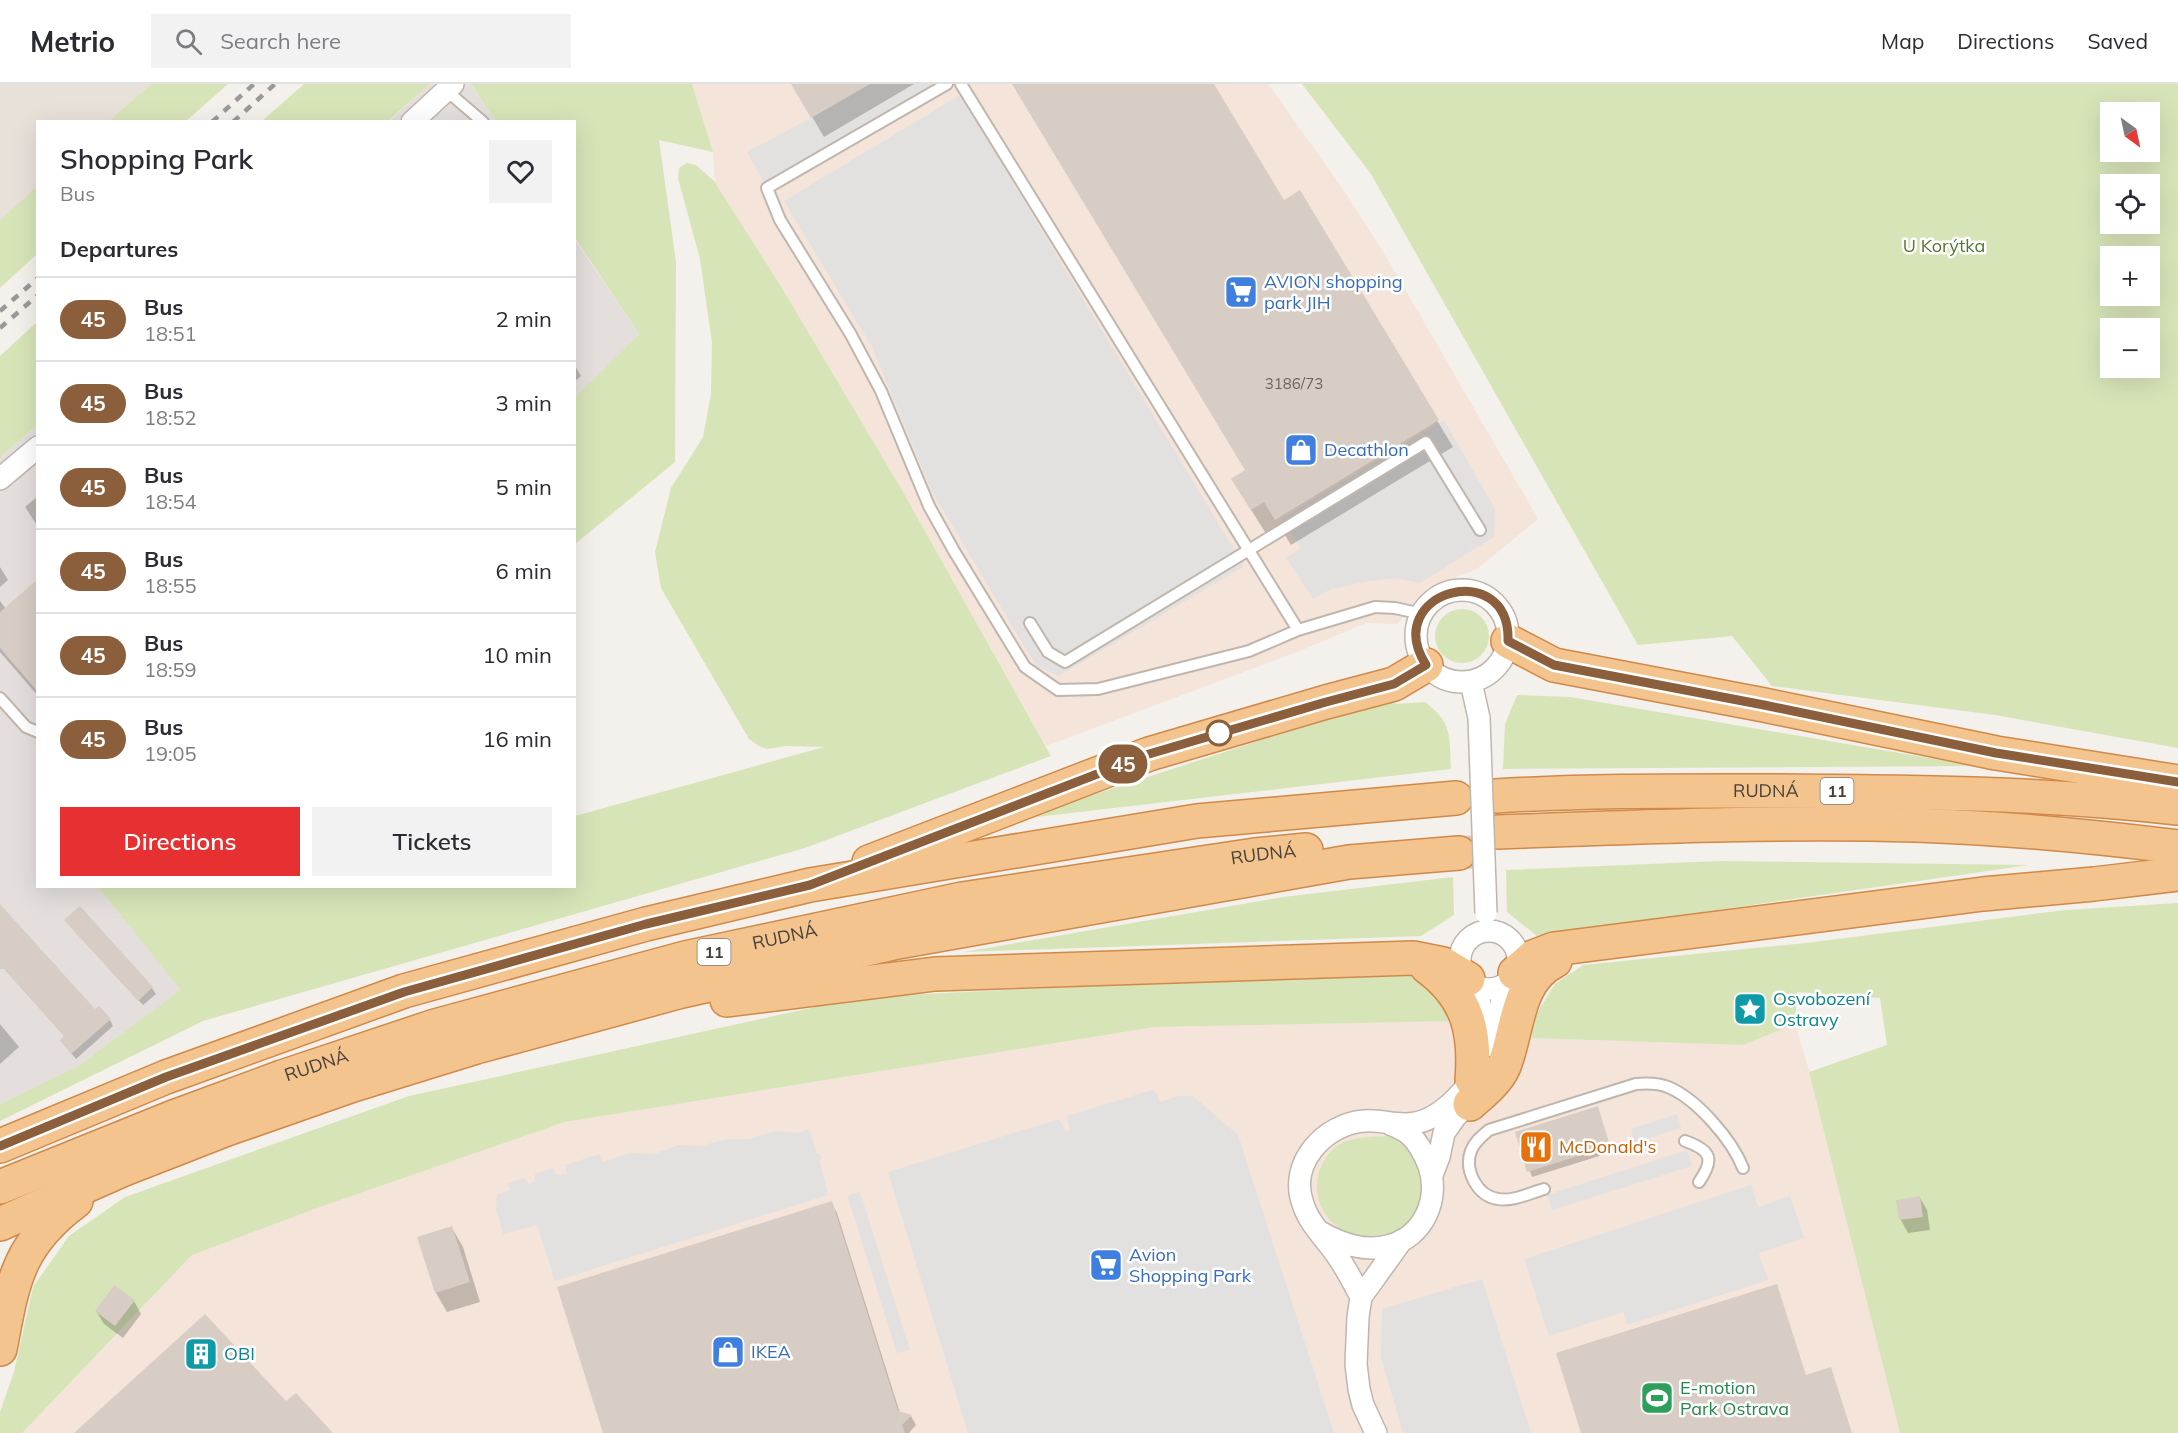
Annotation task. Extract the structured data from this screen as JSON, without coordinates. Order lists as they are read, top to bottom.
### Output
{
  "streets": {
    "highway": ["RUDNÁ", "11"]
  },
  "parks": ["U Korýtka"],
  "places": {
    "supermarket": ["AVION shopping park JIH", "Avion Shopping Park"],
    "shop": ["Decathlon", "IKEA"],
    "place": ["Osvobození Ostravy"],
    "restaurant": ["McDonald's"],
    "building": ["OBI"],
    "sports": ["E-motion Park Ostrava"]
  },
  "lines": ["bus line 45"],
  "house_numbers": ["3186/73"],
  "north": "bottom right",
  "page": {
    "header": "Metrio",
    "search": "Search here",
    "nav": ["Map", "Directions", "Saved"],
    "on_map": "45",
    "map_buttons": ["+", "−"],
    "heading": [
      ["Shopping Park", "Bus"],
      "Departures"
    ],
    "list": [
      {
        "mark": "45",
        "name": "Bus",
        "note": "18:51",
        "value": "2 min"
      },
      {
        "mark": "45",
        "name": "Bus",
        "note": "18:52",
        "value": "3 min"
      },
      {
        "mark": "45",
        "name": "Bus",
        "note": "18:54",
        "value": "5 min"
      },
      {
        "mark": "45",
        "name": "Bus",
        "note": "18:55",
        "value": "6 min"
      },
      {
        "mark": "45",
        "name": "Bus",
        "note": "18:59",
        "value": "10 min"
      },
      {
        "mark": "45",
        "name": "Bus",
        "note": "19:05",
        "value": "16 min"
      }
    ],
    "buttons": ["Directions", "Tickets"]
  }
}
